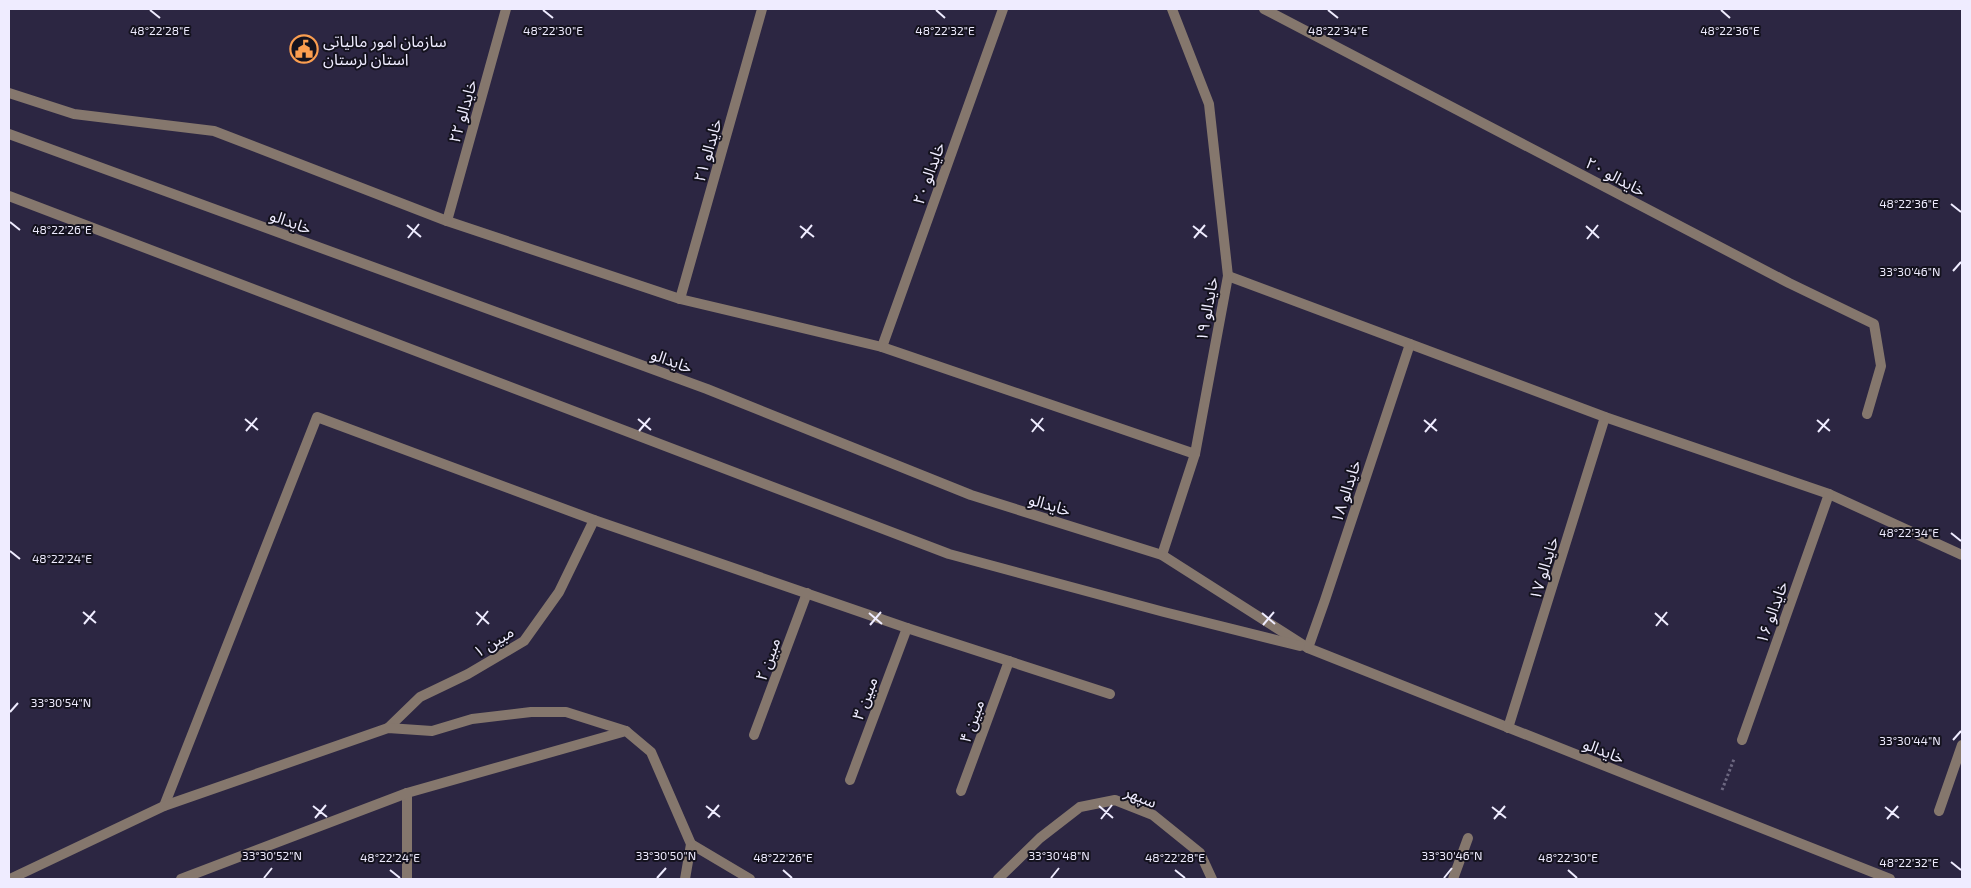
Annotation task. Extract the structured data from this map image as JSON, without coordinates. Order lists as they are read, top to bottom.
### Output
{
  "streets": {
    "street": [
      "خایدالو ۲۲",
      "خایدالو ۲۱",
      "خایدالو ۲۰",
      "خایدالو",
      "خایدالو ۱۹",
      "خایدالو ۱۸",
      "خایدالو ۱۷",
      "خایدالو ۱۶",
      "مبین ۱",
      "مبین ۲",
      "مبین ۳",
      "مبین ۴",
      "سپهر"
    ]
  },
  "crossings": [
    ["خایدالو", "خایدالو ۱۹"],
    ["خایدالو", "خایدالو ۱۸"],
    ["خایدالو", "خایدالو ۱۷"]
  ],
  "places": {
    "public building": ["سازمان امور مالیاتی استان لرستان"]
  },
  "coordinates": [
    "48°22'32\"E",
    "48°22'28\"E",
    "48°22'34\"E",
    "48°22'36\"E",
    "48°22'30\"E",
    "48°22'26\"E",
    "33°30'46\"N",
    "48°22'24\"E",
    "33°30'54\"N",
    "33°30'44\"N",
    "33°30'52\"N",
    "33°30'50\"N",
    "33°30'48\"N"
  ]
}
